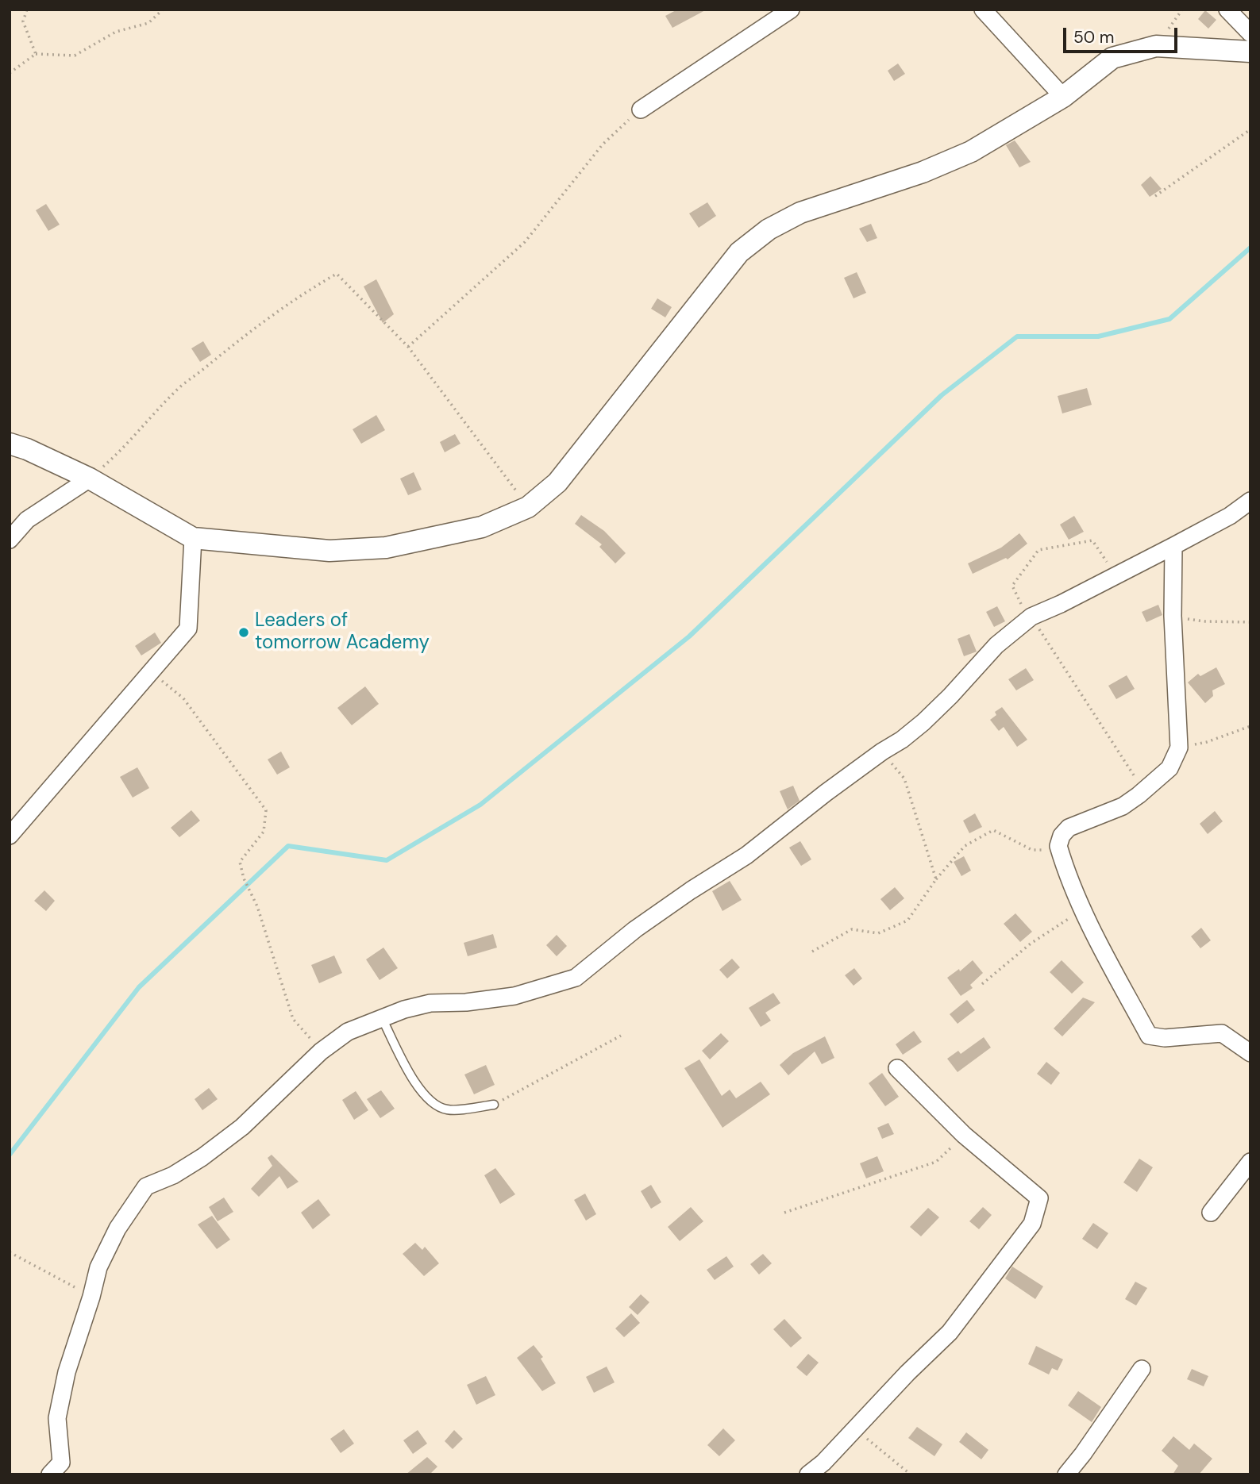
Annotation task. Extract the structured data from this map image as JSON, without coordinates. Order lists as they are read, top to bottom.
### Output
{
  "places": ["Leaders of tomorrow Academy"],
  "scale_bar": "50 m"
}
